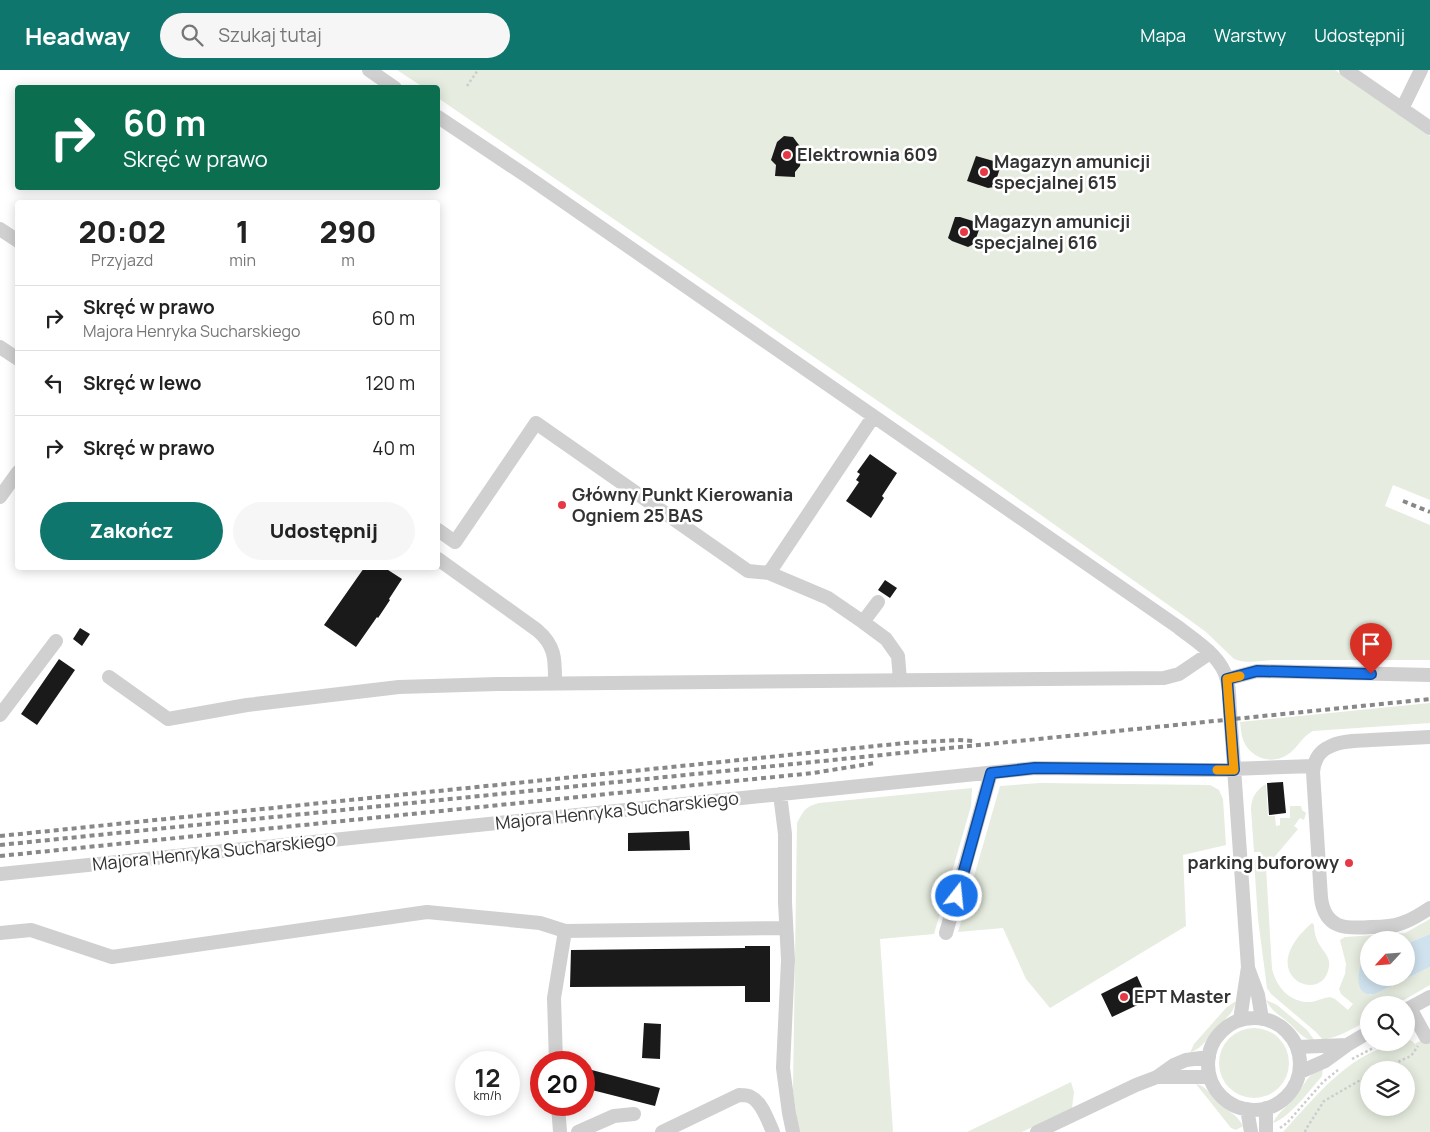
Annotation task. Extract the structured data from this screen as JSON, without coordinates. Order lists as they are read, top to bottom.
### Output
{
  "streets": {
    "street": ["Majora Henryka Sucharskiego"]
  },
  "places": [
    "Elektrownia 609",
    "Magazyn amunicji specjalnej 615",
    "Magazyn amunicji specjalnej 616",
    "Główny Punkt Kierowania Ogniem 25 BAS",
    "parking buforowy",
    "EPT Master"
  ],
  "north": "bottom left",
  "page": {
    "header": "Headway",
    "search": "Szukaj tutaj",
    "nav": ["Mapa", "Warstwy", "Udostępnij"],
    "turn": ["60 m", "Skręć w prawo"],
    "eta": [
      "20:02",
      "Przyjazd",
      "1",
      "min",
      "290",
      "m"
    ],
    "list": [
      {
        "name": "Skręć w prawo",
        "note": "Majora Henryka Sucharskiego",
        "value": "60 m"
      },
      {
        "name": "Skręć w lewo",
        "value": "120 m"
      },
      {
        "name": "Skręć w prawo",
        "value": "40 m"
      }
    ],
    "buttons": ["Zakończ", "Udostępnij"],
    "speed": "12 km/h",
    "limit": "20"
  }
}
